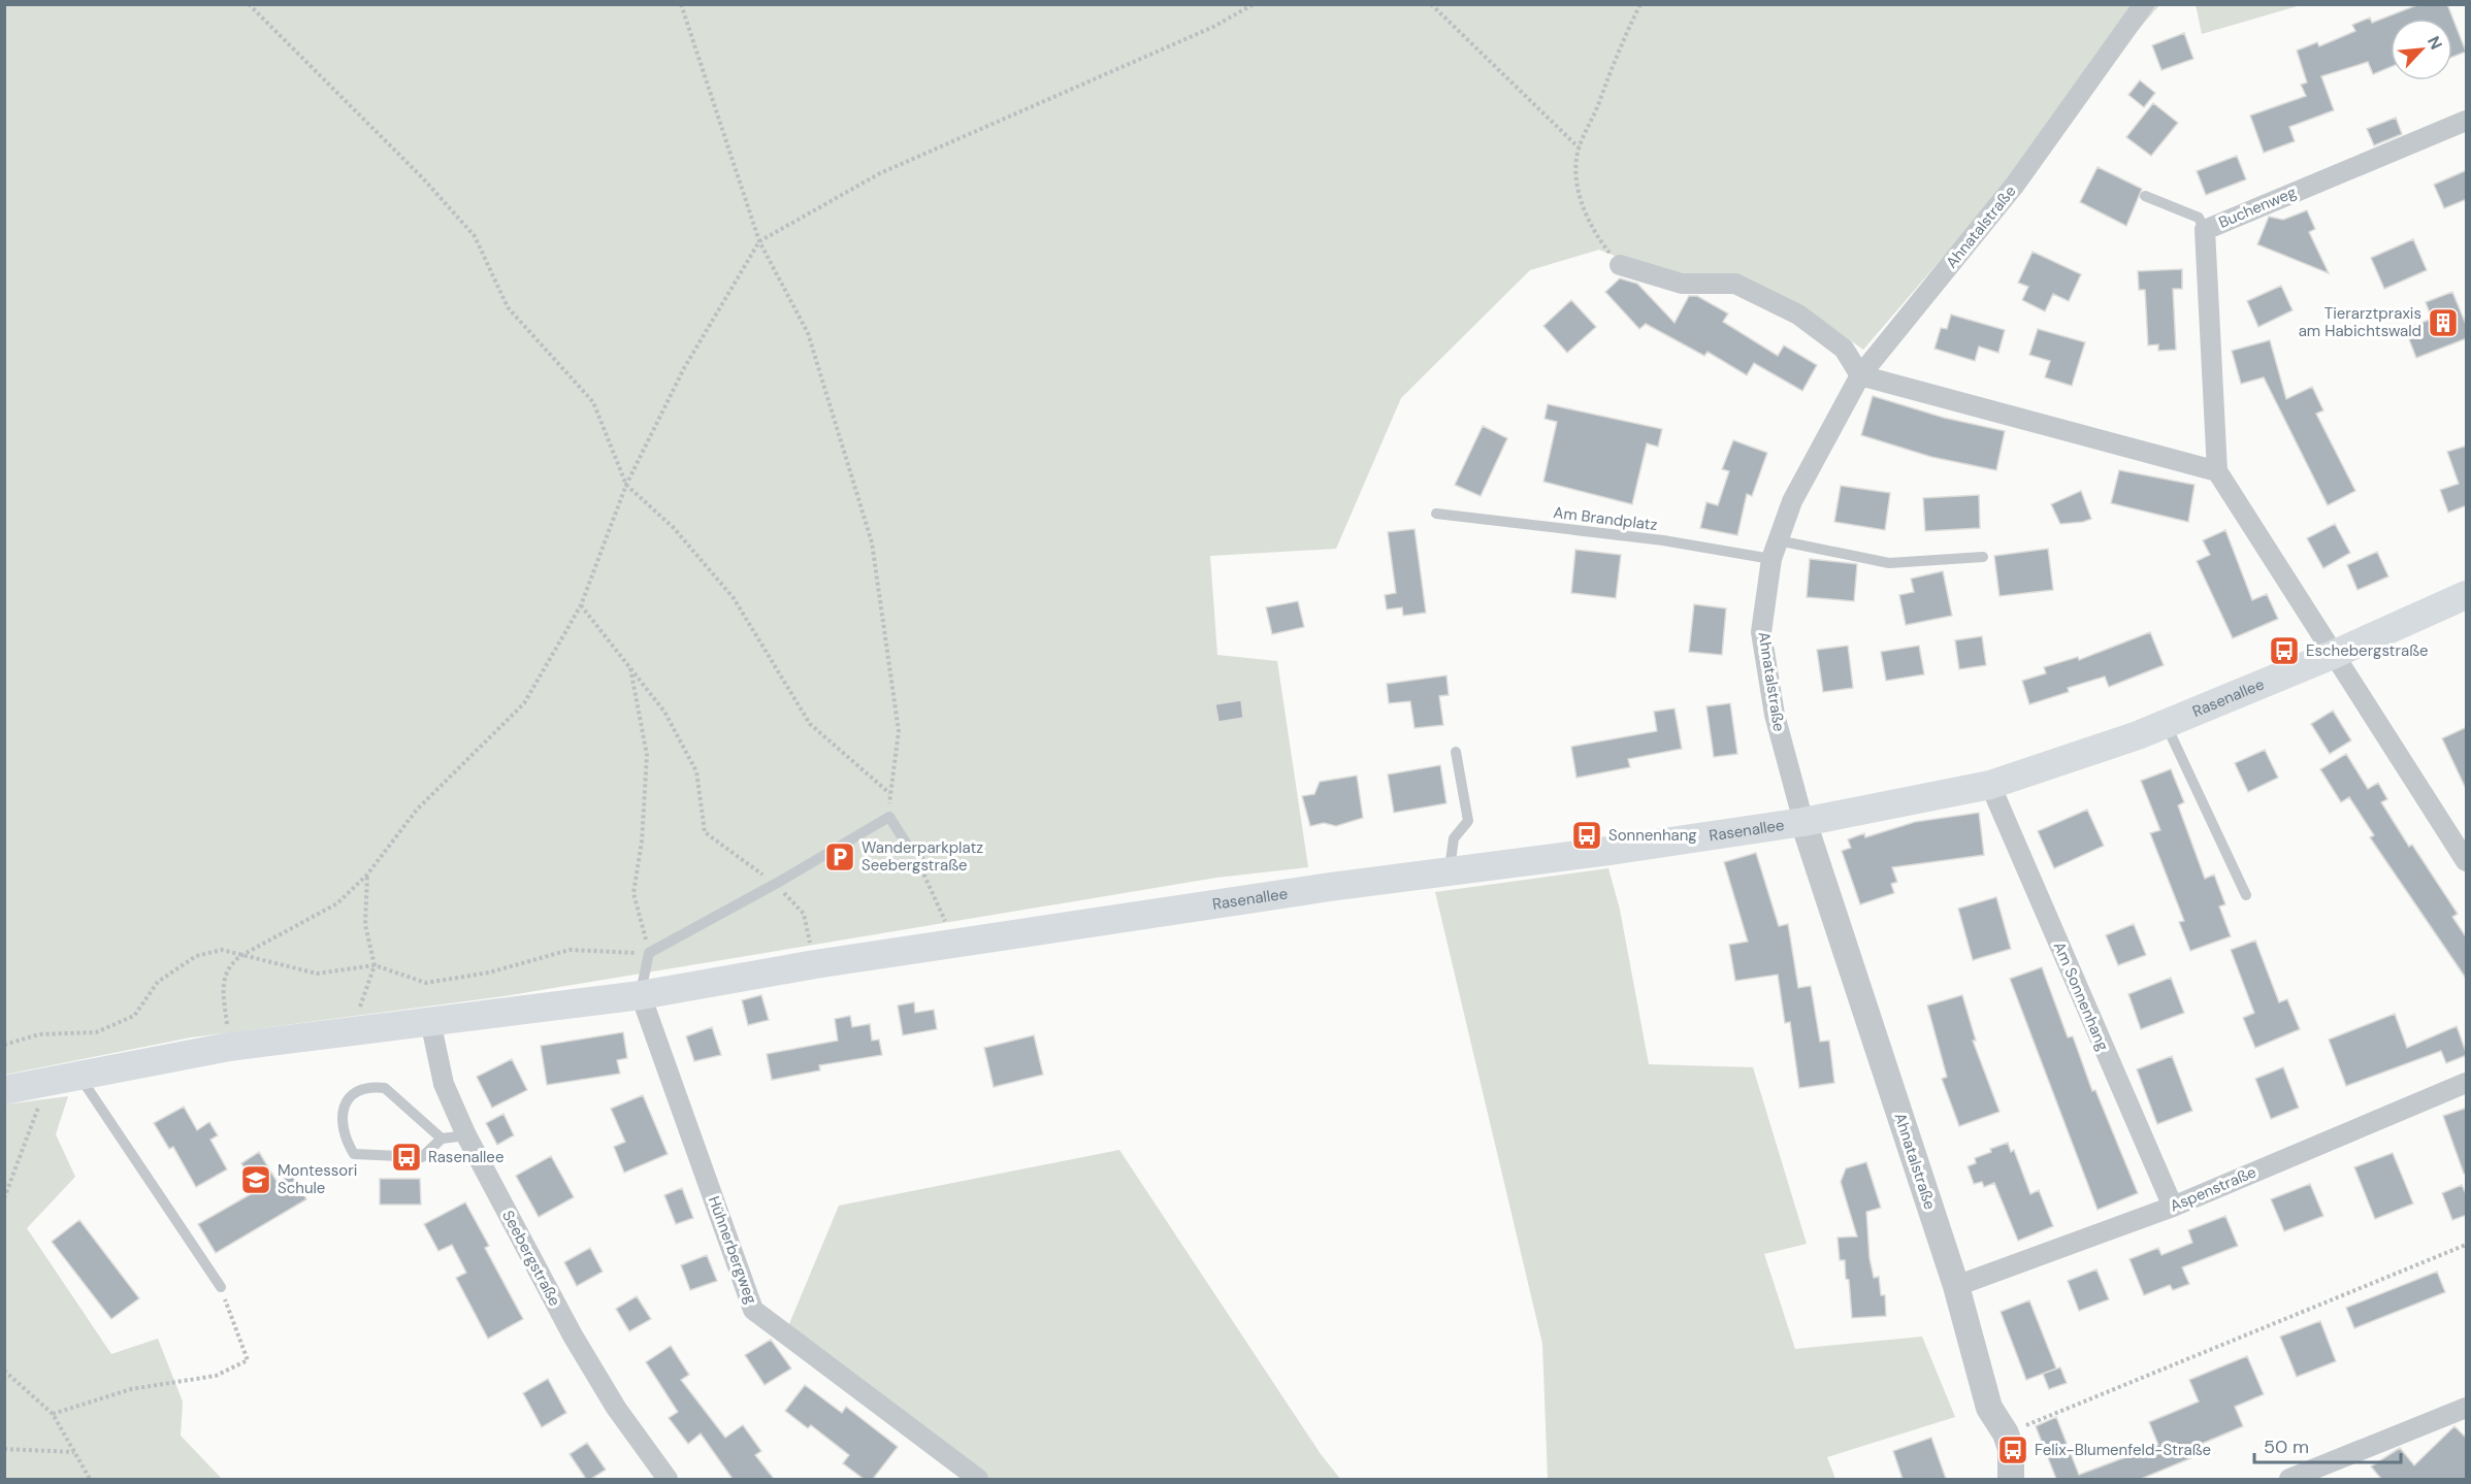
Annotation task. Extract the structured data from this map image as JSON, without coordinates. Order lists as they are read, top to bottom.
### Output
{
  "streets": {
    "main road": ["Rasenallee"],
    "street": [
      "Buchenweg",
      "Ahnatalstraße",
      "Am Sonnenhang",
      "Aspenstraße",
      "Hühnerbergweg",
      "Seebergstraße"
    ],
    "lane": ["Am Brandplatz"]
  },
  "crossings": [
    ["Ahnatalstraße", "Am Brandplatz"],
    ["Ahnatalstraße", "Rasenallee"],
    ["Ahnatalstraße", "Aspenstraße"],
    ["Rasenallee", "Am Sonnenhang"],
    ["Rasenallee", "Hühnerbergweg"],
    ["Rasenallee", "Seebergstraße"],
    ["Am Sonnenhang", "Aspenstraße"]
  ],
  "places": {
    "building": ["Tierarztpraxis am Habichtswald"],
    "bus stop": [
      "Eschebergstraße",
      "Sonnenhang",
      "Rasenallee",
      "Felix-Blumenfeld-Straße"
    ],
    "parking": ["Wanderparkplatz Seebergstraße"],
    "school or university": ["Montessori Schule"]
  },
  "scale_bar": "50 m",
  "north": "top right"
}
